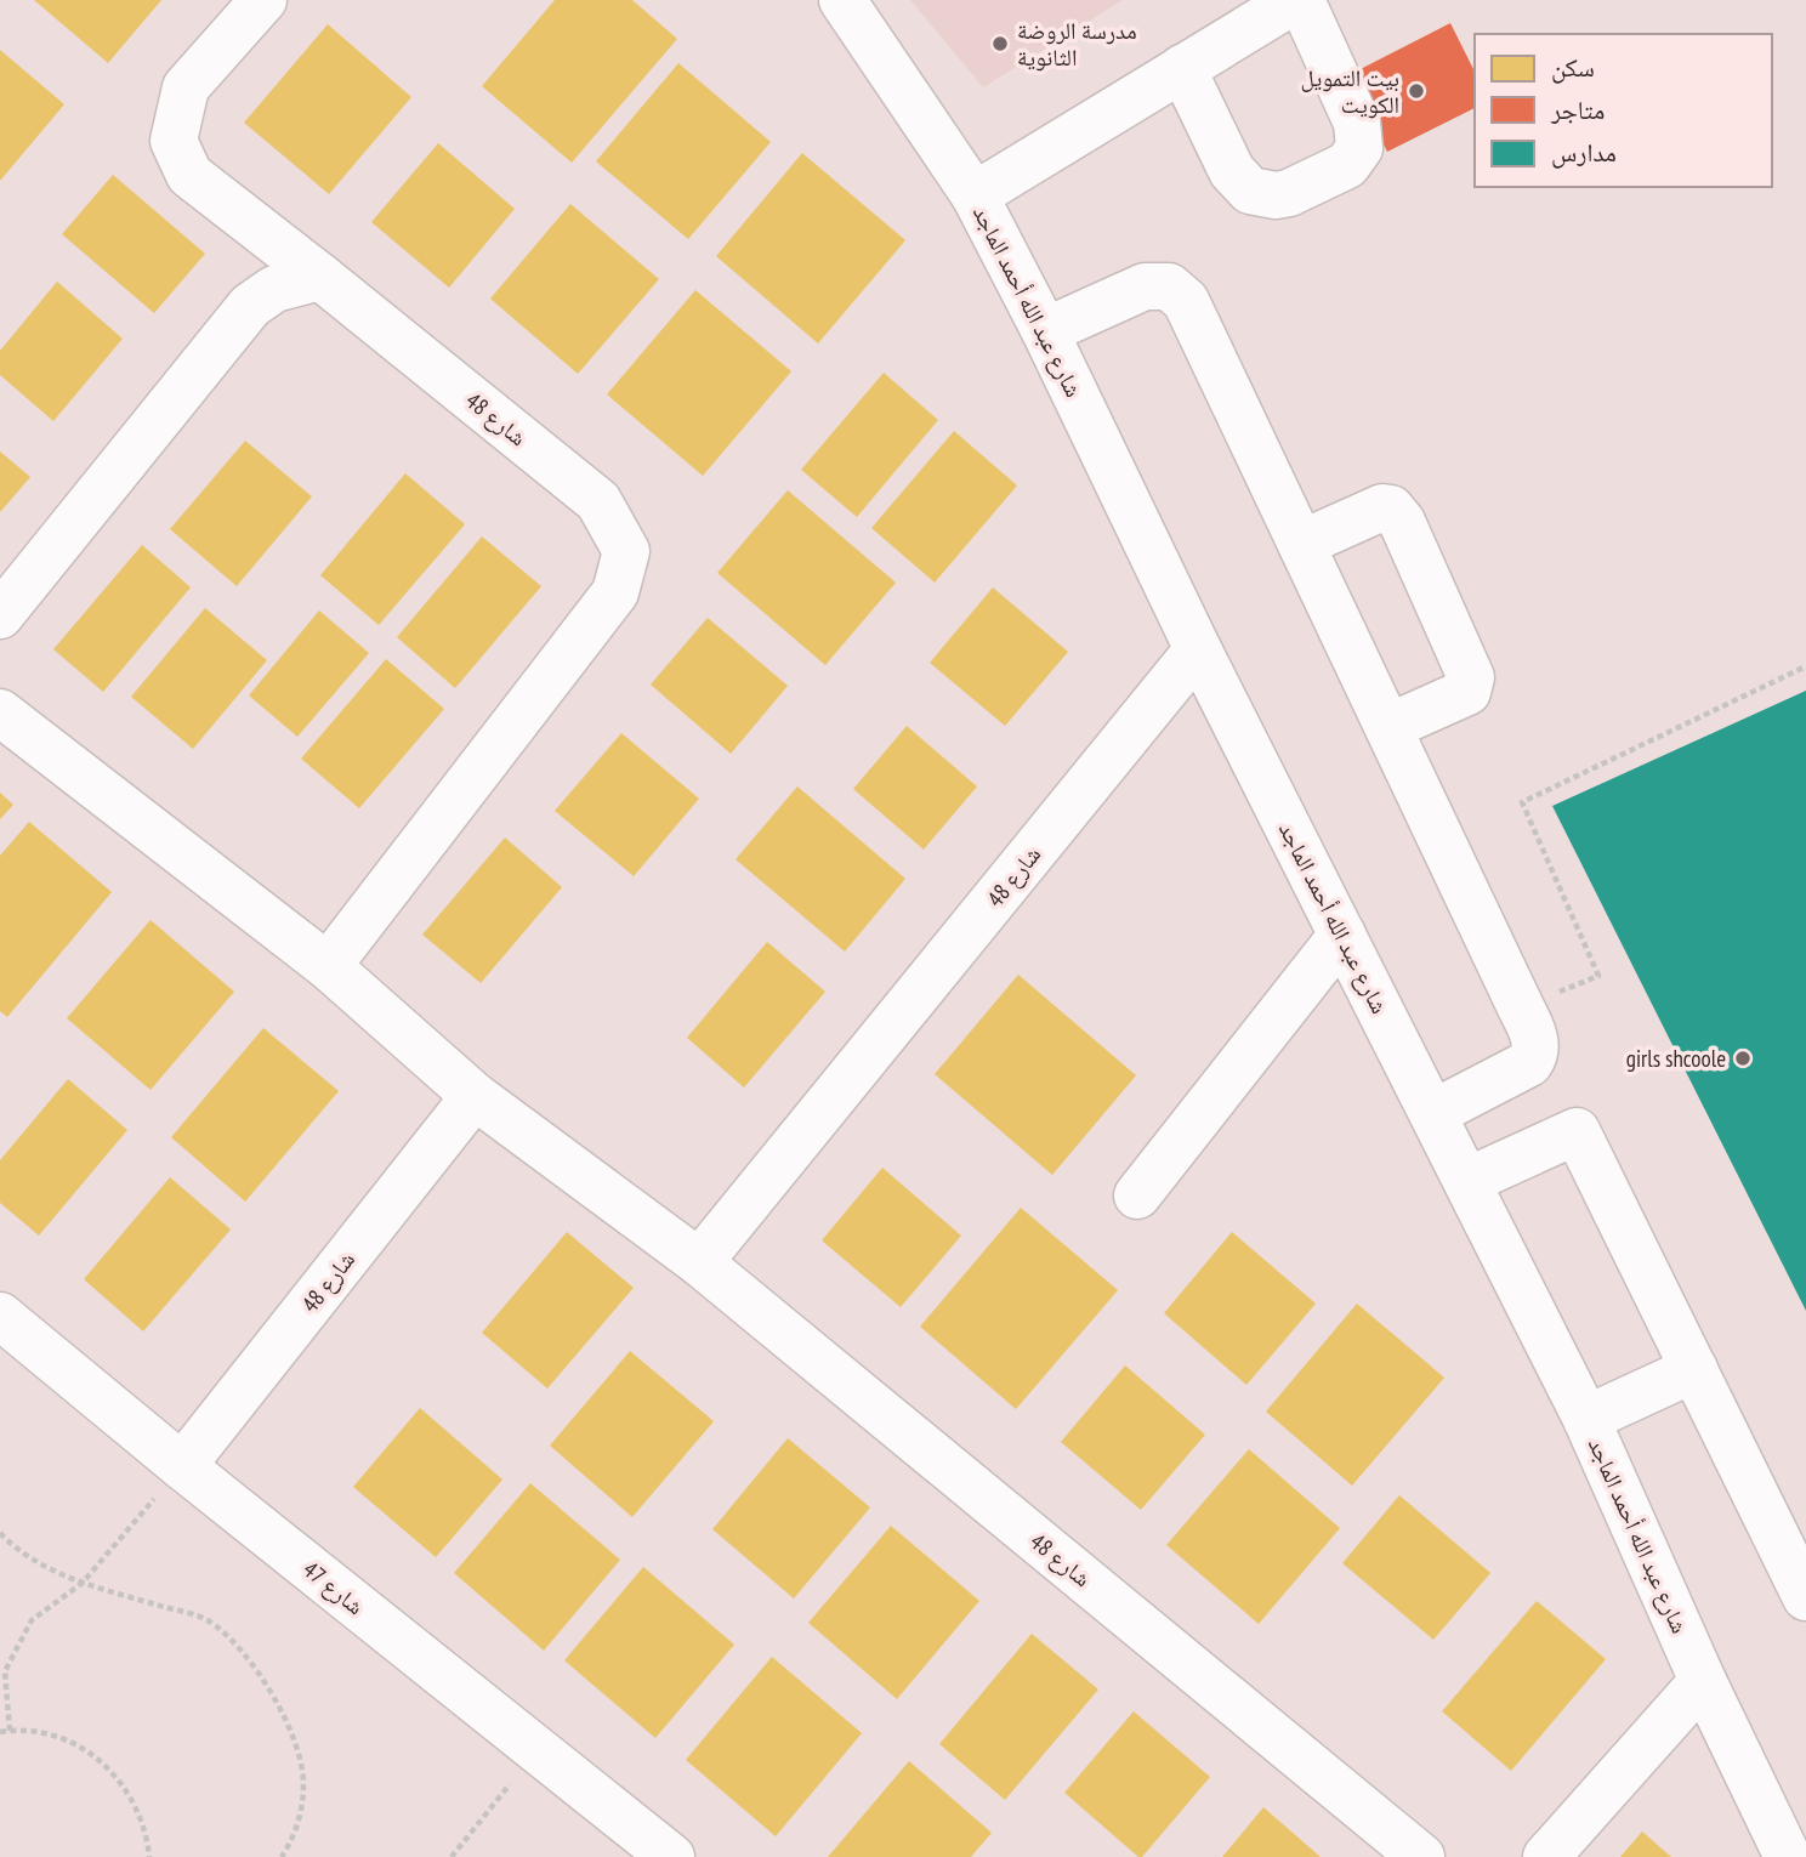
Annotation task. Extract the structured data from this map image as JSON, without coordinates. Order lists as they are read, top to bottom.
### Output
{
  "streets": {
    "street": ["شارع عبد الله أحمد الماجد", "شارع 48", "شارع 47"]
  },
  "crossings": [
    ["شارع عبد الله أحمد الماجد", "شارع 48"],
    ["شارع 48", "شارع 47"]
  ],
  "places": ["مدرسة الروضة الثانوية", "بيت التمويل الكويت", "girls shcoole"],
  "legend": ["سكن", "متاجر", "مدارس"]
}
